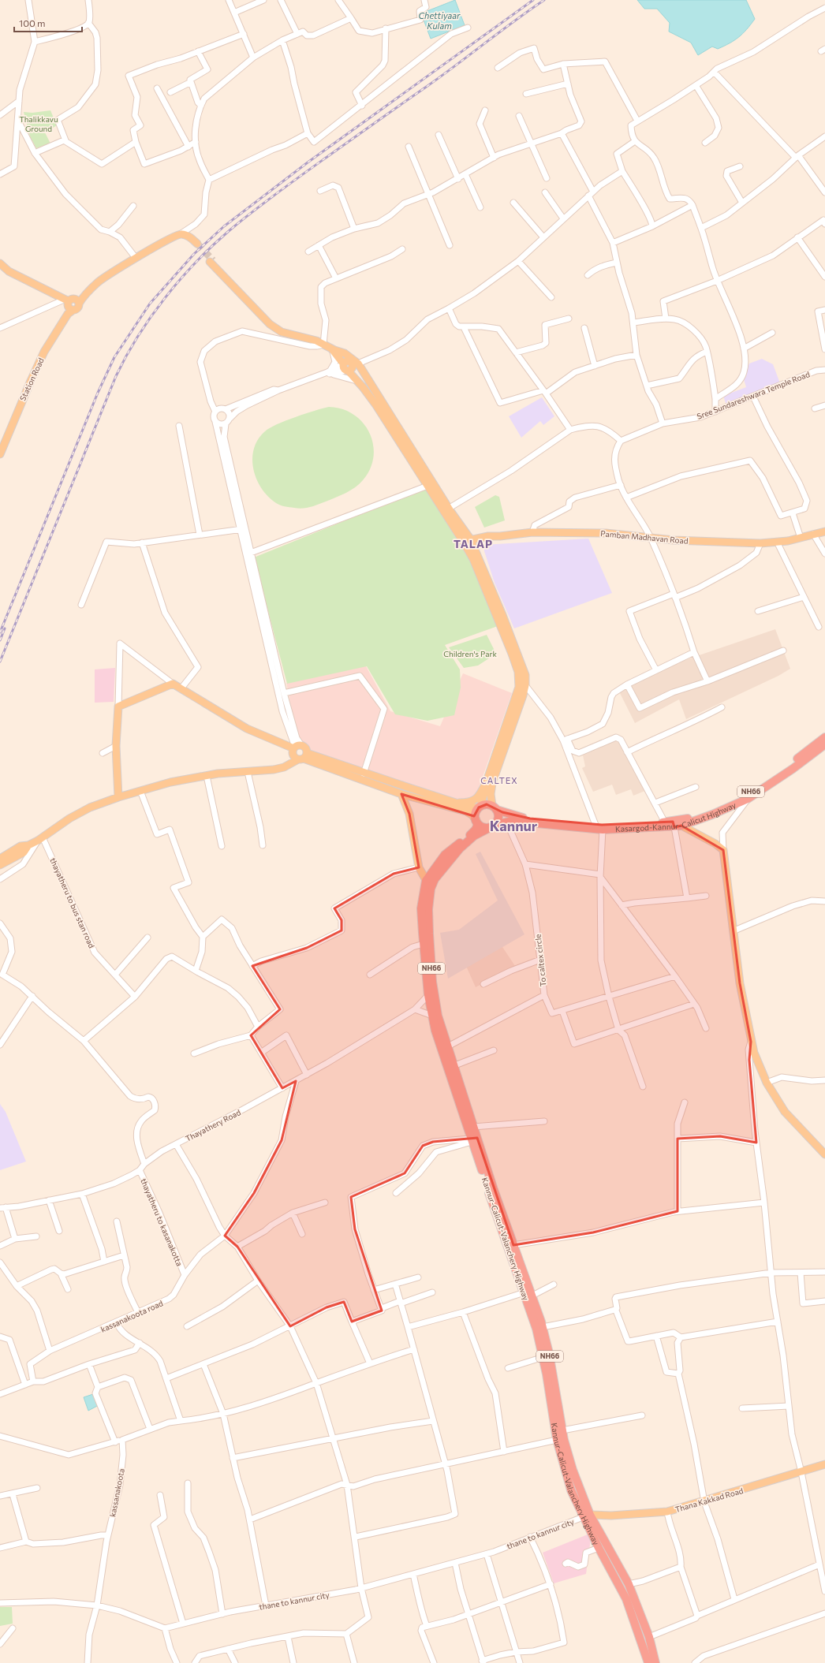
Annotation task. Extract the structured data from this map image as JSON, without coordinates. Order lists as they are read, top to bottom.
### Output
{
  "streets": {
    "highway": ["NH66", "Kasargod-Kannur-Calicut Highway", "Kannur-Calicut-Valanchery Highway"],
    "main road": ["Station Road", "Pamban Madhavan Road", "Thana Kakkad Road"],
    "street": [
      "Sree Sundareshwara Temple Road",
      "thayatheru to bus stan road",
      "To caltex circle",
      "Thayathery Road",
      "thayatheru to kasanakotta",
      "kassanakoota road",
      "kassanakoota",
      "thane to kannur city"
    ]
  },
  "crossings": [
    ["NH66", "Kasargod-Kannur-Calicut Highway"],
    ["NH66", "Kannur-Calicut-Valanchery Highway"],
    ["Kasargod-Kannur-Calicut Highway", "Kannur-Calicut-Valanchery Highway"],
    ["To caltex circle", "Kannur-Calicut-Valanchery Highway"],
    ["Thayathery Road", "thayatheru to kasanakotta"],
    ["Thayathery Road", "Kannur-Calicut-Valanchery Highway"],
    ["Thayathery Road", "kassanakoota road"],
    ["thayatheru to kasanakotta", "kassanakoota road"],
    ["Kannur-Calicut-Valanchery Highway", "Thana Kakkad Road"],
    ["Kannur-Calicut-Valanchery Highway", "thane to kannur city"],
    ["Thana Kakkad Road", "thane to kannur city"]
  ],
  "districts": ["TALAP", "CALTEX", "Kannur"],
  "water": ["Chettiyaar Kulam"],
  "parks": ["Thalikkavu Ground", "Children's Park"],
  "scale_bar": "100 m"
}
